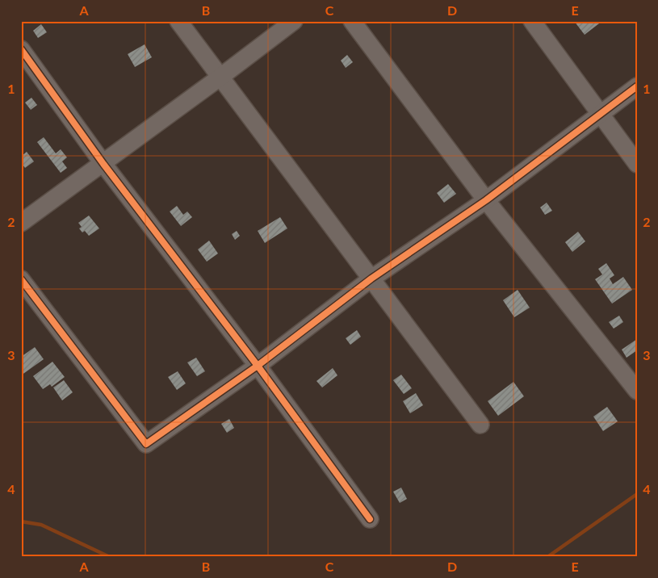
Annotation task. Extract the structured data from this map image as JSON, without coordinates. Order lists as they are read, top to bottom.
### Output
{
  "grid": {
    "columns": [
      "A",
      "B",
      "C",
      "D",
      "E"
    ],
    "rows": [
      "1",
      "2",
      "3",
      "4"
    ]
  }
}
